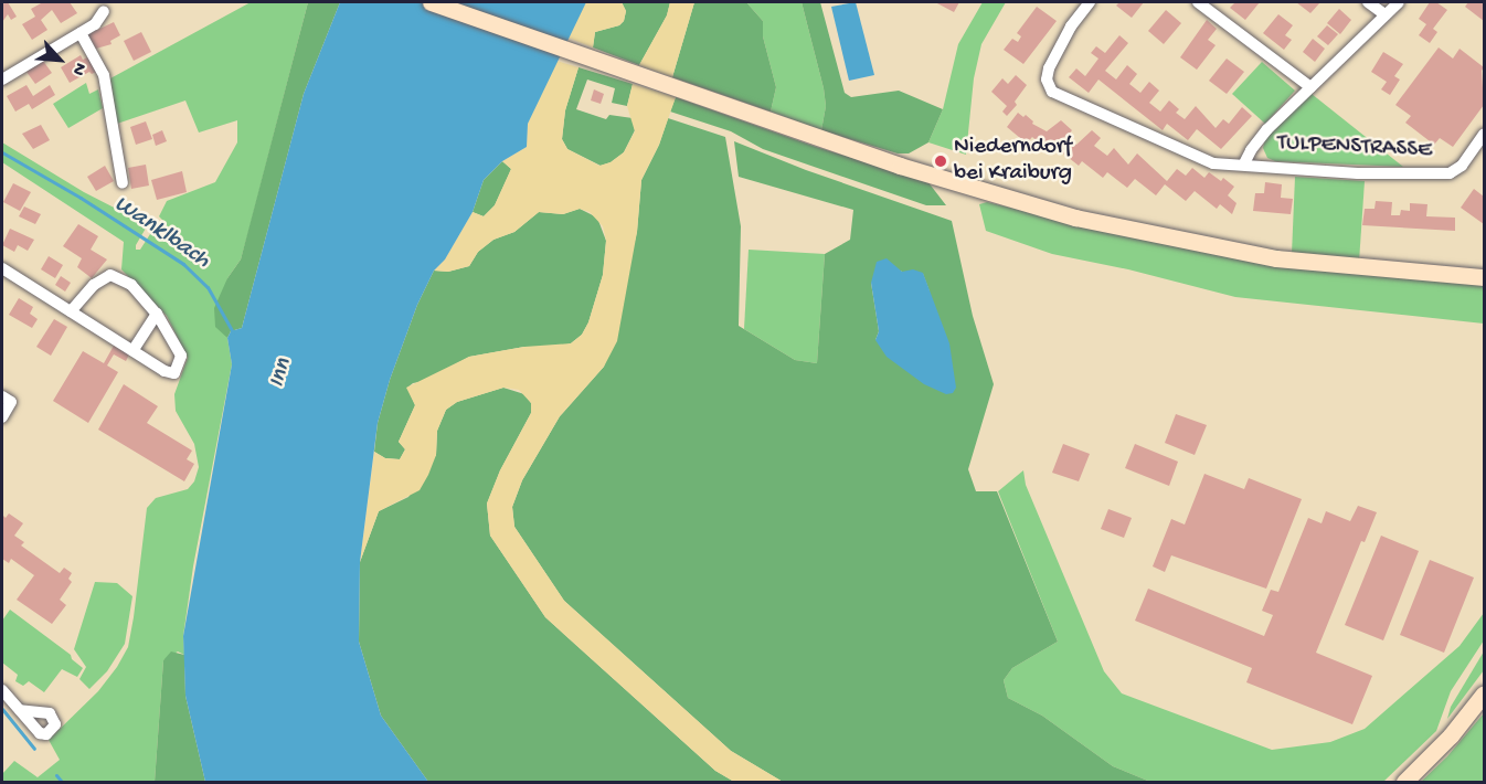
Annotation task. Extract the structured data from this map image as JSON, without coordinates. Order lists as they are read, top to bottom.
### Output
{
  "streets": {
    "street": ["TULPENSTRASSE"]
  },
  "water": ["Wanklbach", "Inn"],
  "places": ["Niederndorf bei Kraiburg"],
  "north": "bottom right"
}
